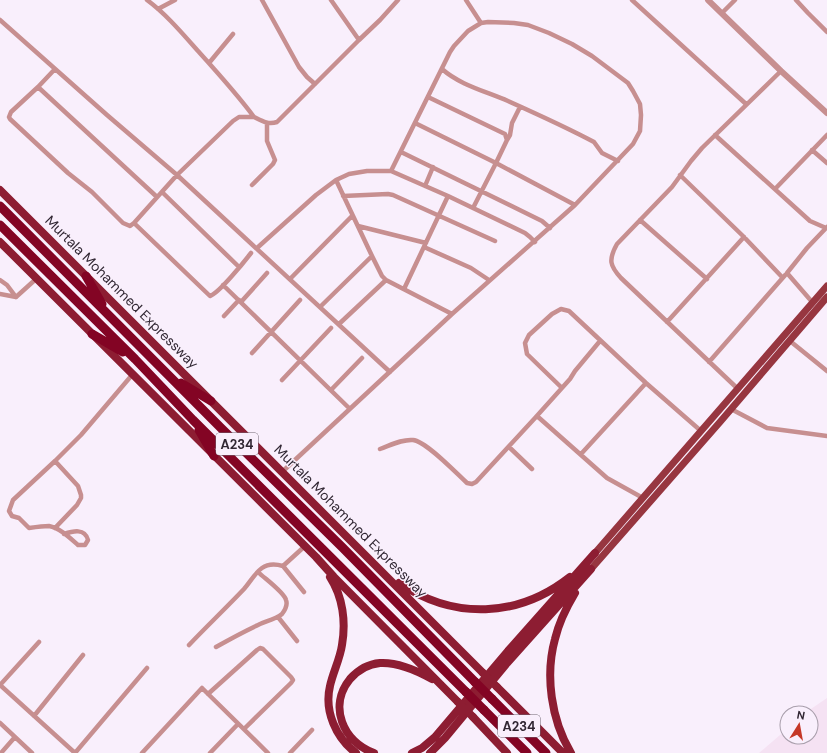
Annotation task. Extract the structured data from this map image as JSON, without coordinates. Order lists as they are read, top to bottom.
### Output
{
  "streets": {
    "highway": ["Murtala Mohammed Expressway", "A234"]
  },
  "north": "top"
}
